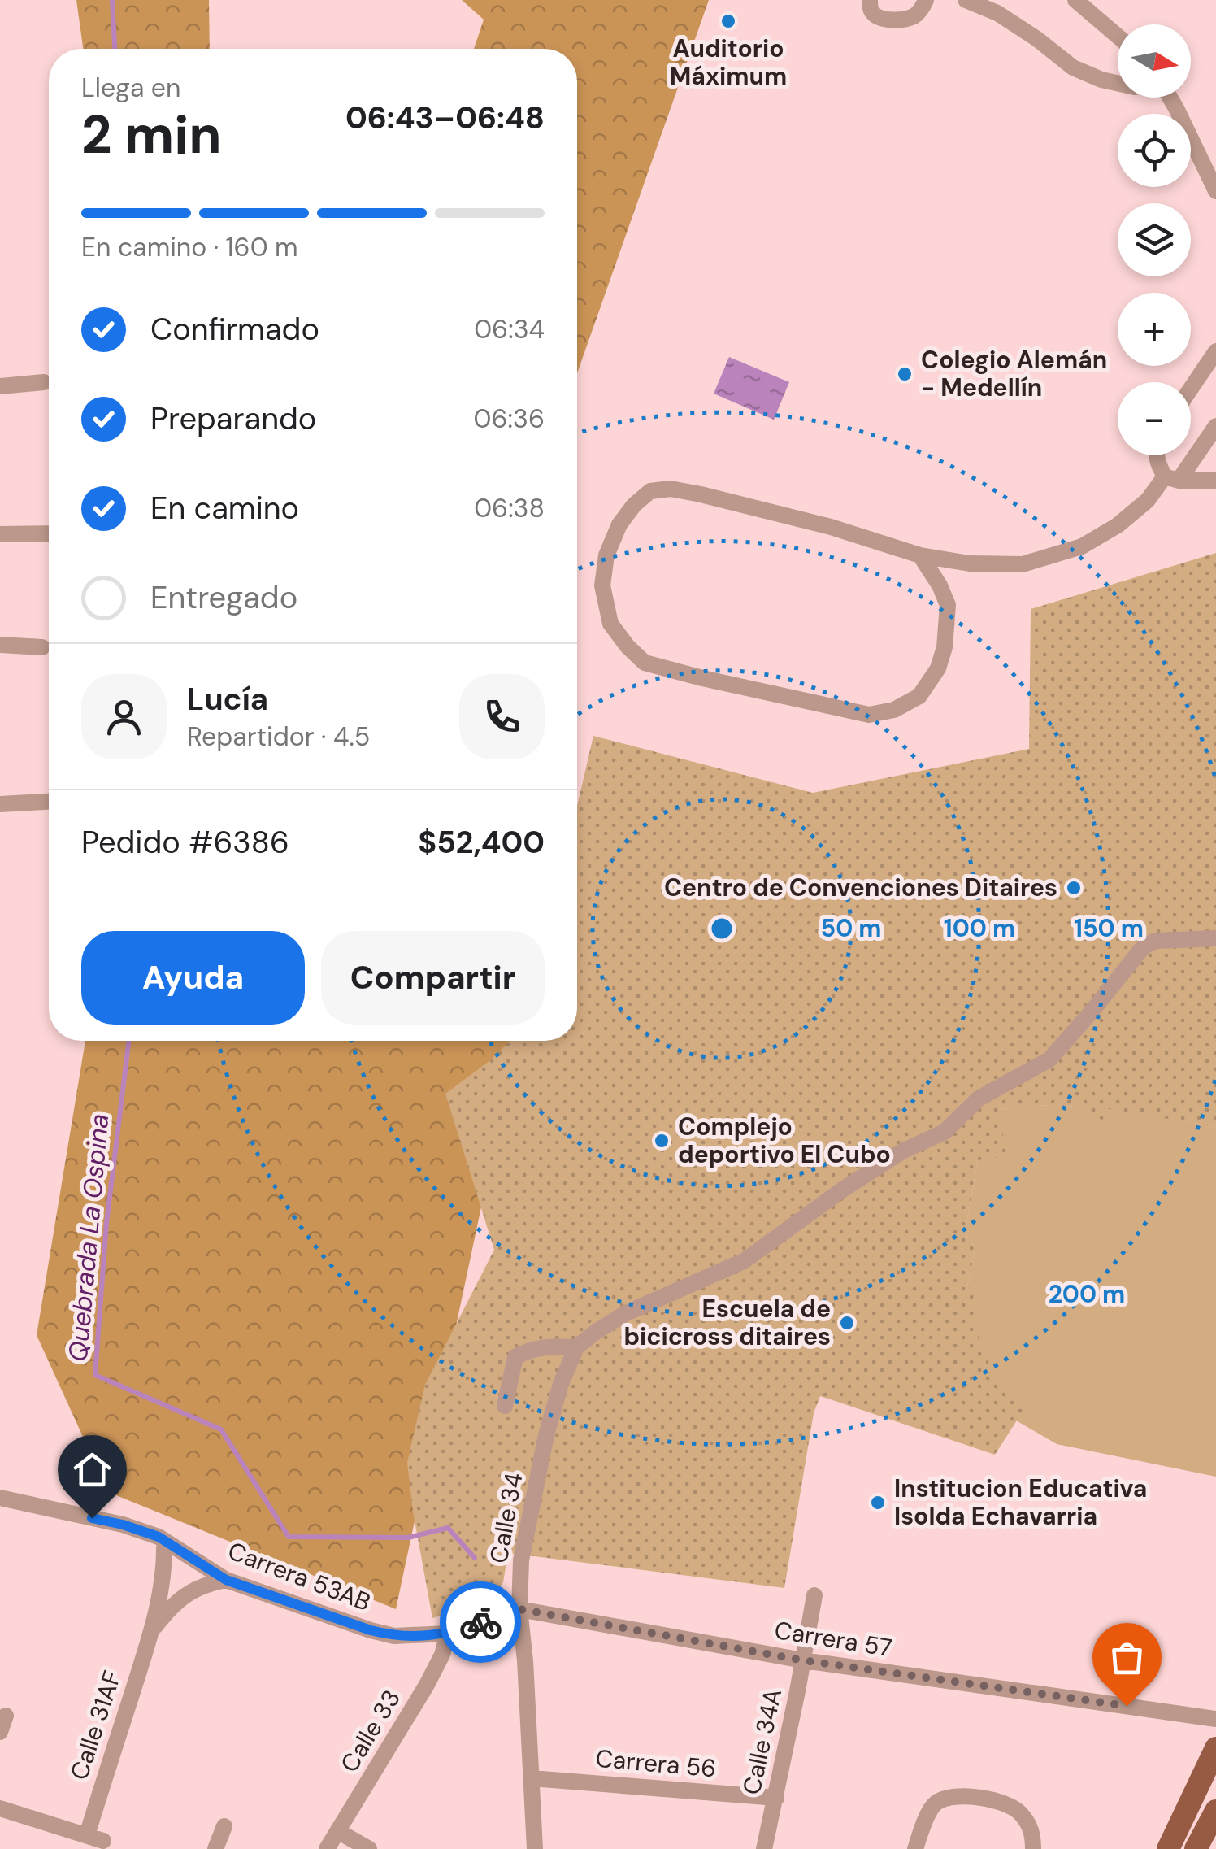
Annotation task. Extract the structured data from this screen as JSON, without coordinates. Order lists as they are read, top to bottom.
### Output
{
  "streets": {
    "street": [
      "Calle 34",
      "Carrera 53AB",
      "Carrera 57",
      "Calle 31AF",
      "Calle 33",
      "Calle 34A",
      "Carrera 56"
    ]
  },
  "crossings": [
    ["Calle 34", "Carrera 57"],
    ["Calle 34", "Carrera 56"],
    ["Carrera 53AB", "Carrera 57"],
    ["Carrera 53AB", "Calle 31AF"],
    ["Carrera 53AB", "Calle 33"],
    ["Carrera 57", "Calle 33"],
    ["Carrera 57", "Calle 34A"],
    ["Calle 34A", "Carrera 56"]
  ],
  "water": ["Quebrada La Ospina"],
  "places": [
    "Auditorio Máximum",
    "Colegio Alemán - Medellín",
    "Centro de Convenciones Ditaires",
    "Complejo deportivo El Cubo",
    "Escuela de bicicross ditaires",
    "Institucion Educativa Isolda Echavarria"
  ],
  "north": "right",
  "page": {
    "map_buttons": ["+", "−"],
    "heading": ["2 min", "Llega en", "06:43–06:48"],
    "panel": [
      "Lucía",
      "Repartidor · 4.5",
      "Pedido #6386",
      "$52,400"
    ],
    "bar": "En camino · 160 m",
    "list": [
      ["Confirmado", "06:34"],
      ["Preparando", "06:36"],
      ["En camino", "06:38"],
      "Entregado"
    ],
    "buttons": ["Ayuda", "Compartir"]
  },
  "rings": [
    "50 m",
    "100 m",
    "150 m",
    "200 m"
  ]
}
